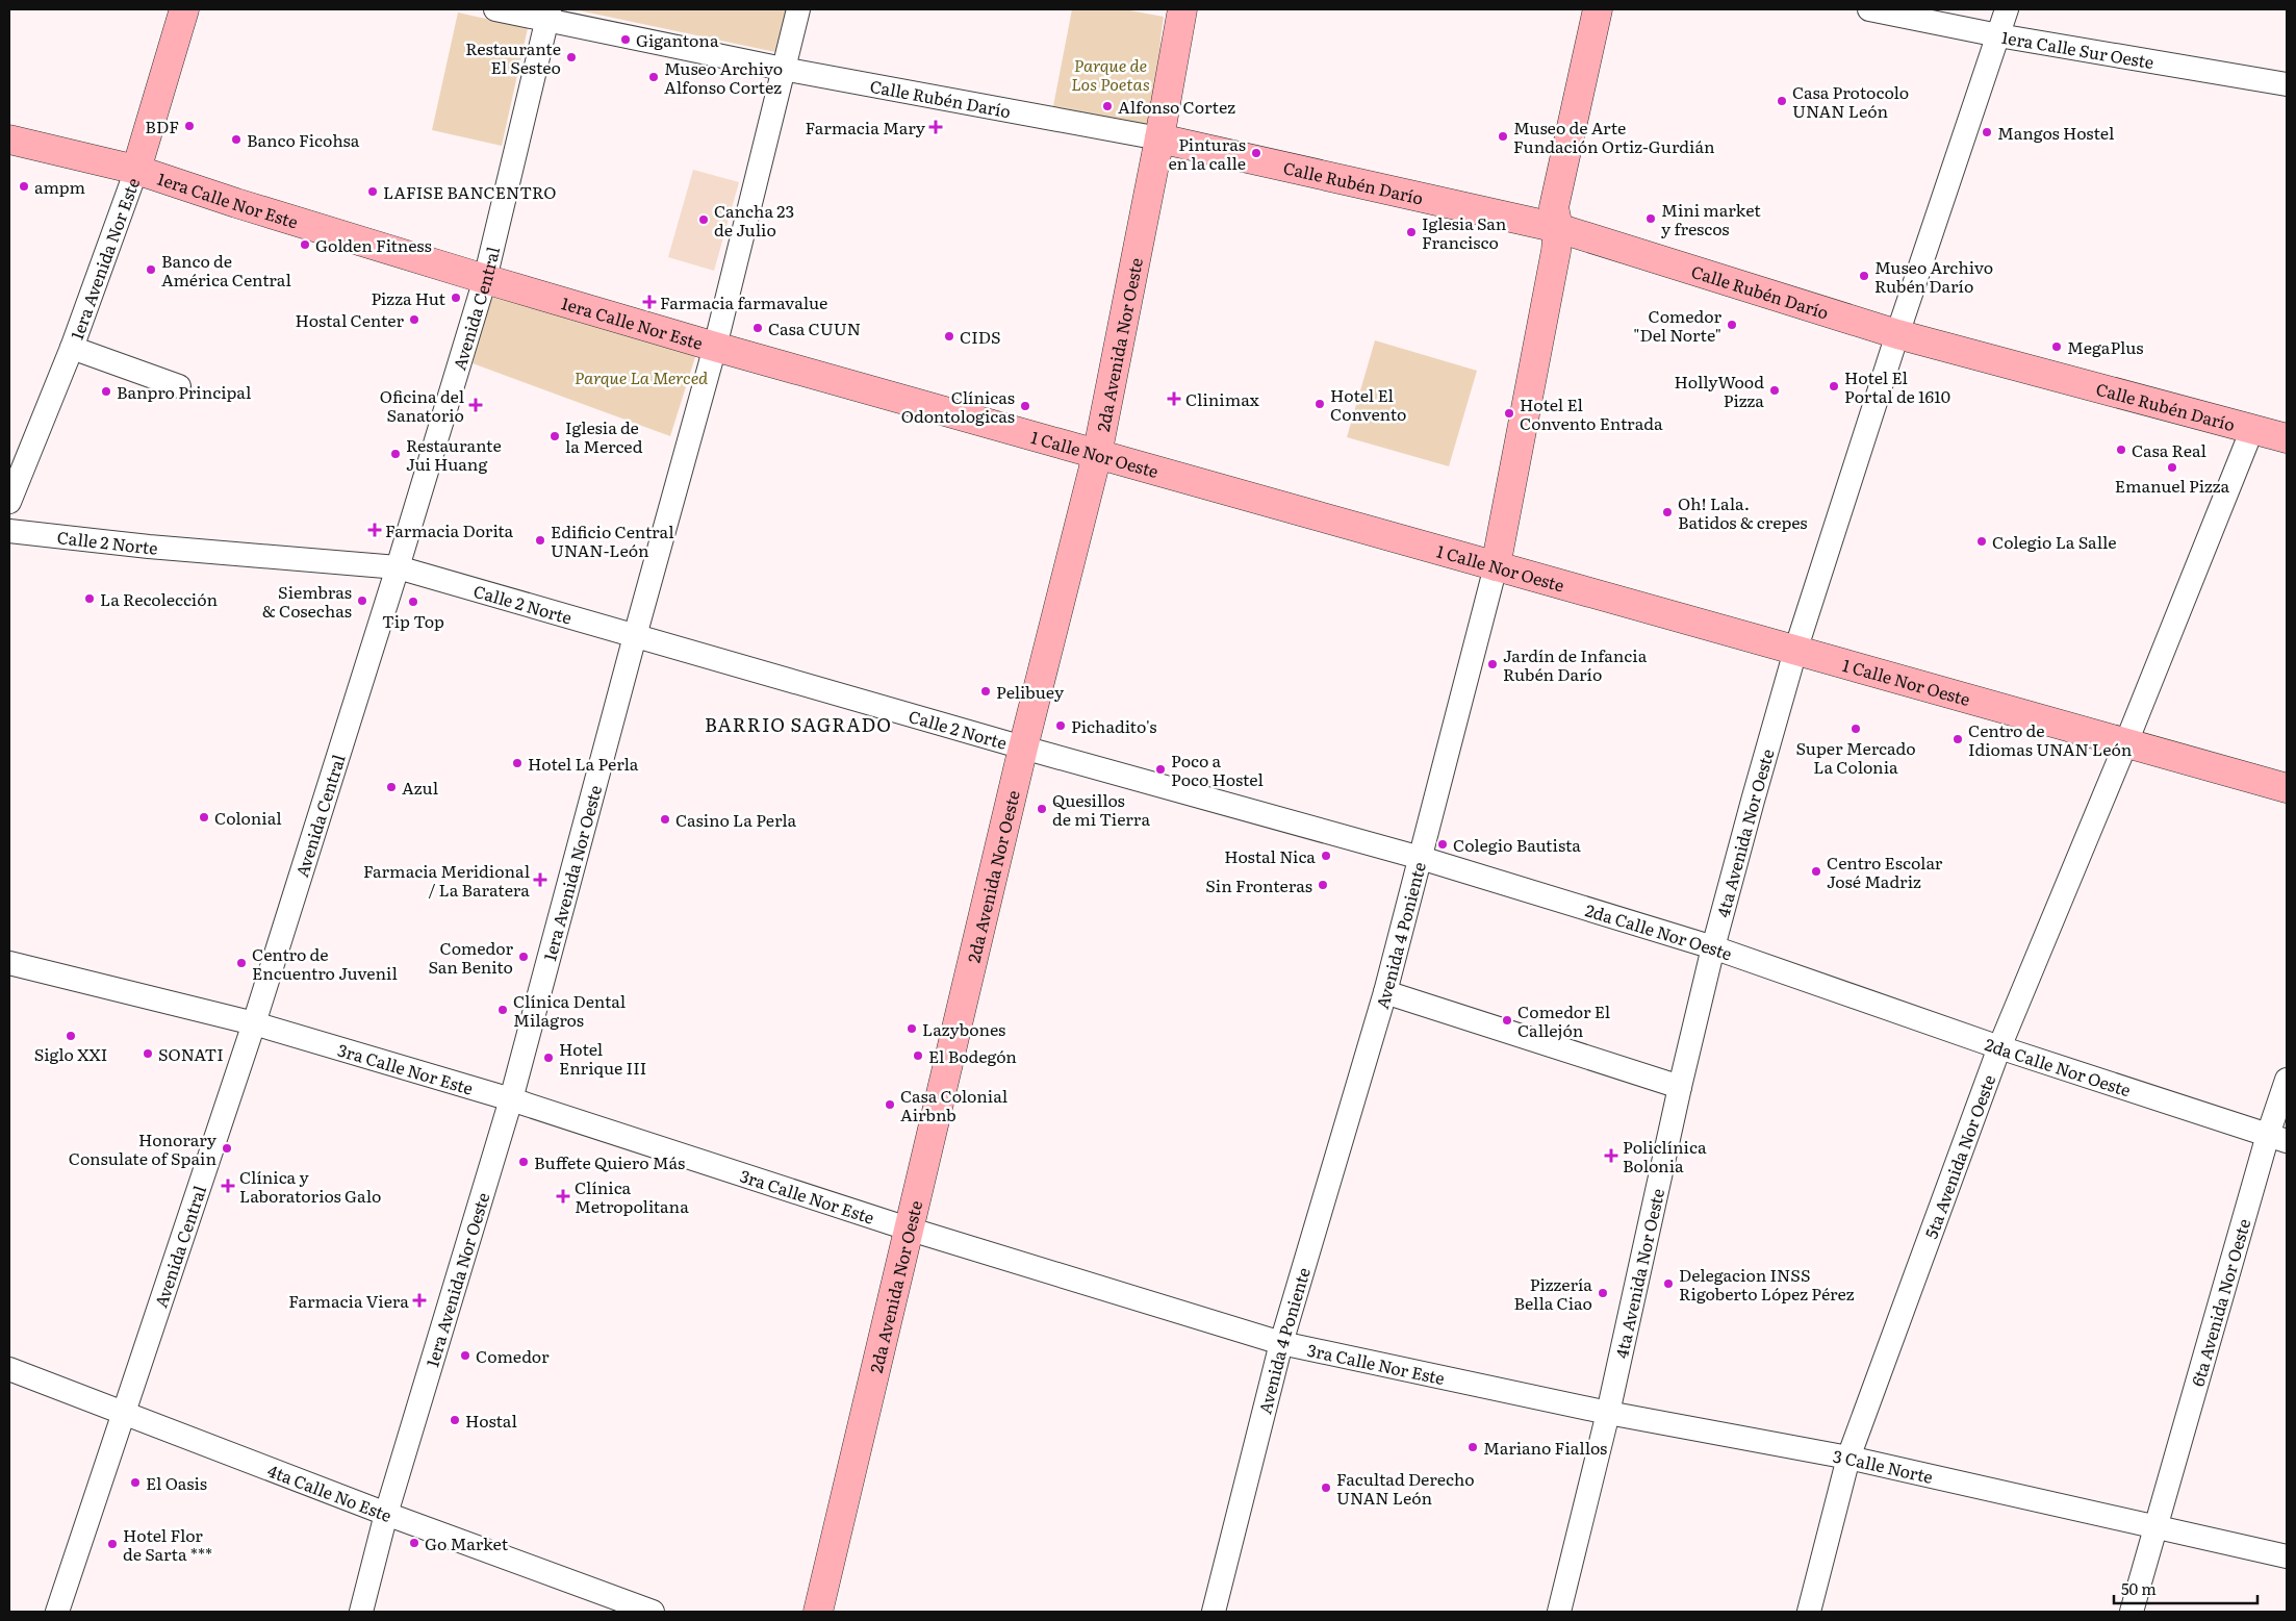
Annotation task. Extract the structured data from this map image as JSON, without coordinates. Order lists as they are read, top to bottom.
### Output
{
  "streets": {
    "street": [
      "1era Calle Sur Oeste",
      "Calle Rubén Darío",
      "1era Calle Nor Este",
      "1era Avenida Nor Este",
      "Avenida Central",
      "2da Avenida Nor Oeste",
      "1 Calle Nor Oeste",
      "Calle 2 Norte",
      "4ta Avenida Nor Oeste",
      "1era Avenida Nor Oeste",
      "2da Calle Nor Oeste",
      "Avenida 4 Poniente",
      "3ra Calle Nor Este",
      "5ta Avenida Nor Oeste",
      "6ta Avenida Nor Oeste",
      "3 Calle Norte",
      "4ta Calle No Este"
    ]
  },
  "crossings": [
    ["1era Calle Sur Oeste", "4ta Avenida Nor Oeste"],
    ["Calle Rubén Darío", "Avenida Central"],
    ["Calle Rubén Darío", "2da Avenida Nor Oeste"],
    ["Calle Rubén Darío", "4ta Avenida Nor Oeste"],
    ["Calle Rubén Darío", "1era Avenida Nor Oeste"],
    ["Calle Rubén Darío", "Avenida 4 Poniente"],
    ["Calle Rubén Darío", "5ta Avenida Nor Oeste"],
    ["1era Calle Nor Este", "1era Avenida Nor Este"],
    ["1era Calle Nor Este", "Avenida Central"],
    ["1era Calle Nor Este", "1 Calle Nor Oeste"],
    ["1era Calle Nor Este", "1era Avenida Nor Oeste"],
    ["Avenida Central", "Calle 2 Norte"],
    ["Avenida Central", "3ra Calle Nor Este"],
    ["Avenida Central", "4ta Calle No Este"],
    ["2da Avenida Nor Oeste", "1 Calle Nor Oeste"],
    ["2da Avenida Nor Oeste", "Calle 2 Norte"],
    ["2da Avenida Nor Oeste", "2da Calle Nor Oeste"],
    ["2da Avenida Nor Oeste", "3ra Calle Nor Este"],
    ["1 Calle Nor Oeste", "4ta Avenida Nor Oeste"],
    ["1 Calle Nor Oeste", "1era Avenida Nor Oeste"],
    ["1 Calle Nor Oeste", "Avenida 4 Poniente"],
    ["1 Calle Nor Oeste", "5ta Avenida Nor Oeste"],
    ["Calle 2 Norte", "1era Avenida Nor Oeste"],
    ["Calle 2 Norte", "2da Calle Nor Oeste"],
    ["4ta Avenida Nor Oeste", "2da Calle Nor Oeste"],
    ["4ta Avenida Nor Oeste", "3ra Calle Nor Este"],
    ["4ta Avenida Nor Oeste", "3 Calle Norte"],
    ["1era Avenida Nor Oeste", "3ra Calle Nor Este"],
    ["1era Avenida Nor Oeste", "4ta Calle No Este"],
    ["2da Calle Nor Oeste", "Avenida 4 Poniente"],
    ["2da Calle Nor Oeste", "5ta Avenida Nor Oeste"],
    ["2da Calle Nor Oeste", "6ta Avenida Nor Oeste"],
    ["Avenida 4 Poniente", "3ra Calle Nor Este"],
    ["3ra Calle Nor Este", "3 Calle Norte"],
    ["5ta Avenida Nor Oeste", "3 Calle Norte"],
    ["6ta Avenida Nor Oeste", "3 Calle Norte"]
  ],
  "districts": ["BARRIO SAGRADO"],
  "parks": ["Parque de Los Poetas", "Parque La Merced"],
  "places": {
    "other": [
      "Gigantona",
      "Restaurante El Sesteo",
      "Museo Archivo Alfonso Cortez",
      "Casa Protocolo UNAN León",
      "Alfonso Cortez",
      "BDF",
      "Mangos Hostel",
      "Museo de Arte Fundación Ortiz-Gurdián",
      "Banco Ficohsa",
      "Pinturas en la calle",
      "ampm",
      "LAFISE BANCENTRO",
      "Mini market y frescos",
      "Cancha 23 de Julio",
      "Iglesia San Francisco",
      "Golden Fitness",
      "Banco de América Central",
      "Museo Archivo Rubén Darío",
      "Pizza Hut",
      "Hostal Center",
      "Comedor \"Del Norte\"",
      "Casa CUUN",
      "CIDS",
      "MegaPlus",
      "Hotel El Portal de 1610",
      "HollyWood Pizza",
      "Banpro Principal",
      "Hotel El Convento",
      "Clínicas Odontologicas",
      "Hotel El Convento Entrada",
      "Iglesia de la Merced",
      "Casa Real",
      "Restaurante Jui Huang",
      "Emanuel Pizza",
      "Oh! Lala. Batidos & crepes",
      "Edificio Central UNAN-León",
      "Colegio La Salle",
      "La Recolección",
      "Siembras & Cosechas",
      "Tip Top",
      "Jardín de Infancia Rubén Darío",
      "Pelibuey",
      "Pichadito's",
      "Super Mercado La Colonia",
      "Centro de Idiomas UNAN León",
      "Hotel La Perla",
      "Poco a Poco Hostel",
      "Azul",
      "Quesillos de mi Tierra",
      "Colonial",
      "Casino La Perla",
      "Colegio Bautista",
      "Hostal Nica",
      "Centro Escolar José Madriz",
      "Sin Fronteras",
      "Comedor San Benito",
      "Centro de Encuentro Juvenil",
      "Clínica Dental Milagros",
      "Comedor El Callejón",
      "Lazybones",
      "Siglo XXI",
      "SONATI",
      "El Bodegón",
      "Hotel Enrique III",
      "Casa Colonial Airbnb",
      "Honorary Consulate of Spain",
      "Buffete Quiero Más",
      "Delegacion INSS Rigoberto López Pérez",
      "Pizzería Bella Ciao",
      "Comedor",
      "Hostal",
      "Mariano Fiallos",
      "El Oasis",
      "Facultad Derecho UNAN León",
      "Go Market",
      "Hotel Flor de Sarta ***"
    ],
    "health": [
      "Farmacia Mary",
      "Farmacia farmavalue",
      "Clinimax",
      "Oficina del Sanatorio",
      "Farmacia Dorita",
      "Farmacia Meridional / La Baratera",
      "Policlínica Bolonia",
      "Clínica y Laboratorios Galo",
      "Clínica Metropolitana",
      "Farmacia Viera"
    ]
  },
  "scale_bar": "50 m"
}
